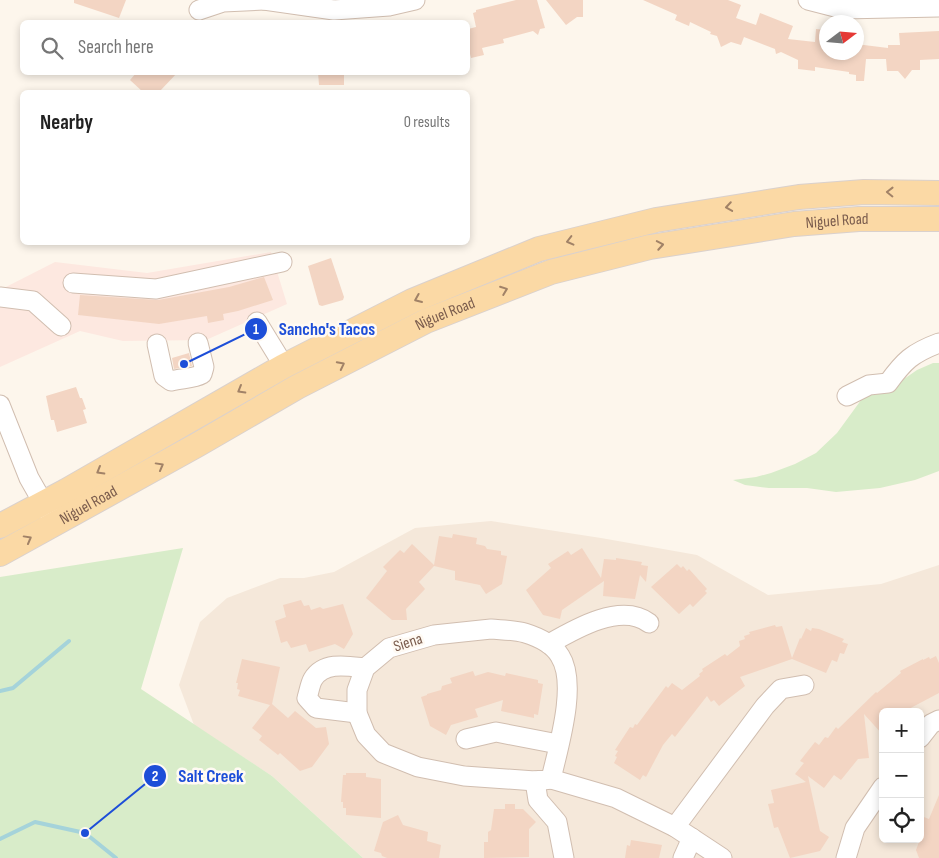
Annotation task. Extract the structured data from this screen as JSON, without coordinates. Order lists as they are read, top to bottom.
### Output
{
  "streets": {
    "main road": ["Niguel Road"],
    "street": ["Siena"]
  },
  "places": ["Sancho's Tacos", "Salt Creek"],
  "north": "right",
  "page": {
    "search": "Search here",
    "heading": ["Nearby", "0 results"],
    "map_buttons": ["+", "−"]
  }
}
